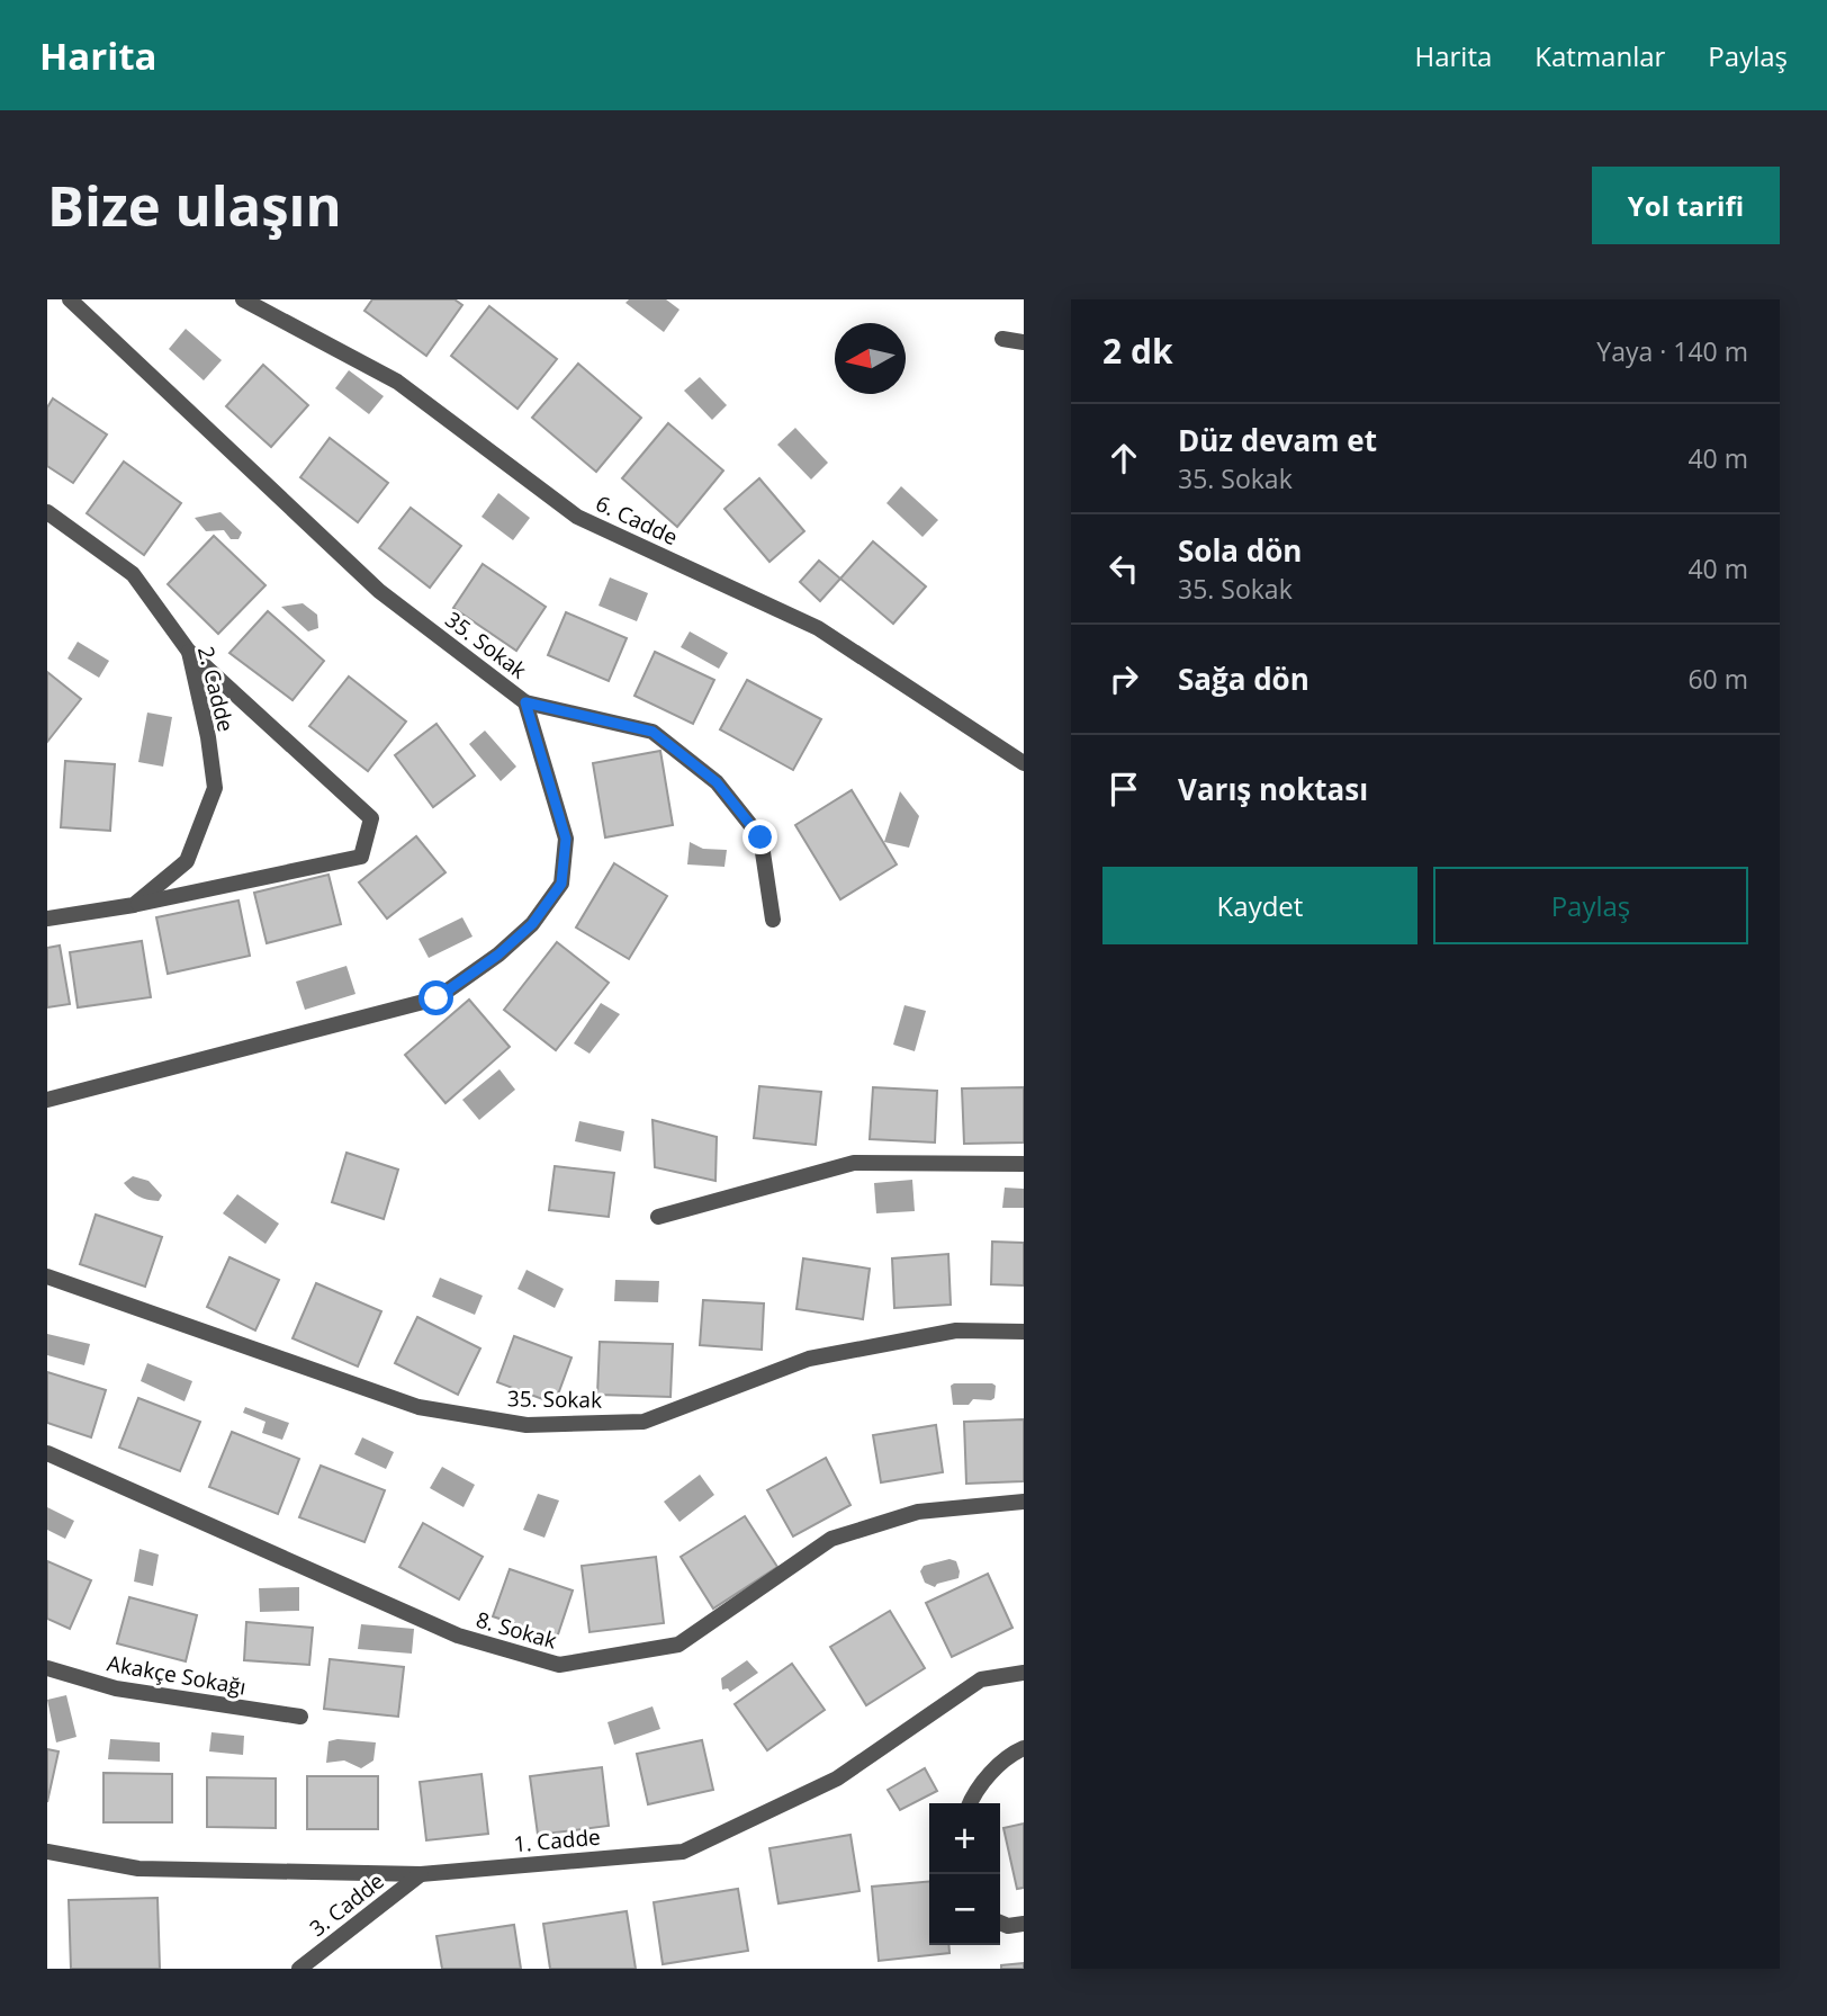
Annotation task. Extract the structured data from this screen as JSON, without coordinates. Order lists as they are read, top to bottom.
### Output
{
  "streets": {
    "street": [
      "6. Cadde",
      "35. Sokak",
      "2. Cadde",
      "8. Sokak",
      "Akakçe Sokağı",
      "1. Cadde",
      "3. Cadde"
    ]
  },
  "crossings": [
    ["1. Cadde", "3. Cadde"]
  ],
  "north": "left",
  "page": {
    "header": "Harita",
    "nav": ["Harita", "Katmanlar", "Paylaş"],
    "buttons": [
      "Yol tarifi",
      ["Kaydet", "Paylaş"]
    ],
    "title": "Bize ulaşın",
    "heading": ["2 dk", "Yaya · 140 m"],
    "list": [
      ["Düz devam et", "35. Sokak", "40 m"],
      ["Sola dön", "35. Sokak", "40 m"],
      ["Sağa dön", "60 m"],
      "Varış noktası"
    ],
    "map_buttons": ["+", "−"]
  }
}
